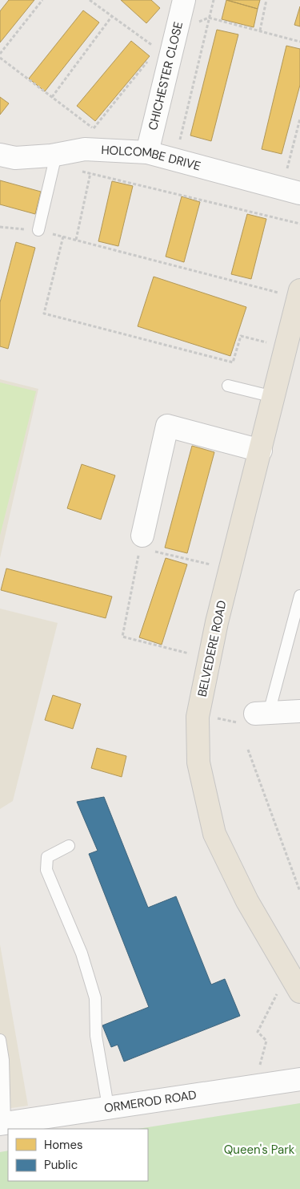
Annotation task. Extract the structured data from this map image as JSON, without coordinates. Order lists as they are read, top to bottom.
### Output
{
  "streets": {
    "highway": ["BELVEDERE ROAD"],
    "street": ["CHICHESTER CLOSE", "HOLCOMBE DRIVE", "ORMEROD ROAD"]
  },
  "crossings": [
    ["CHICHESTER CLOSE", "HOLCOMBE DRIVE"]
  ],
  "parks": ["Queen's Park"],
  "legend": ["Homes", "Public"]
}
